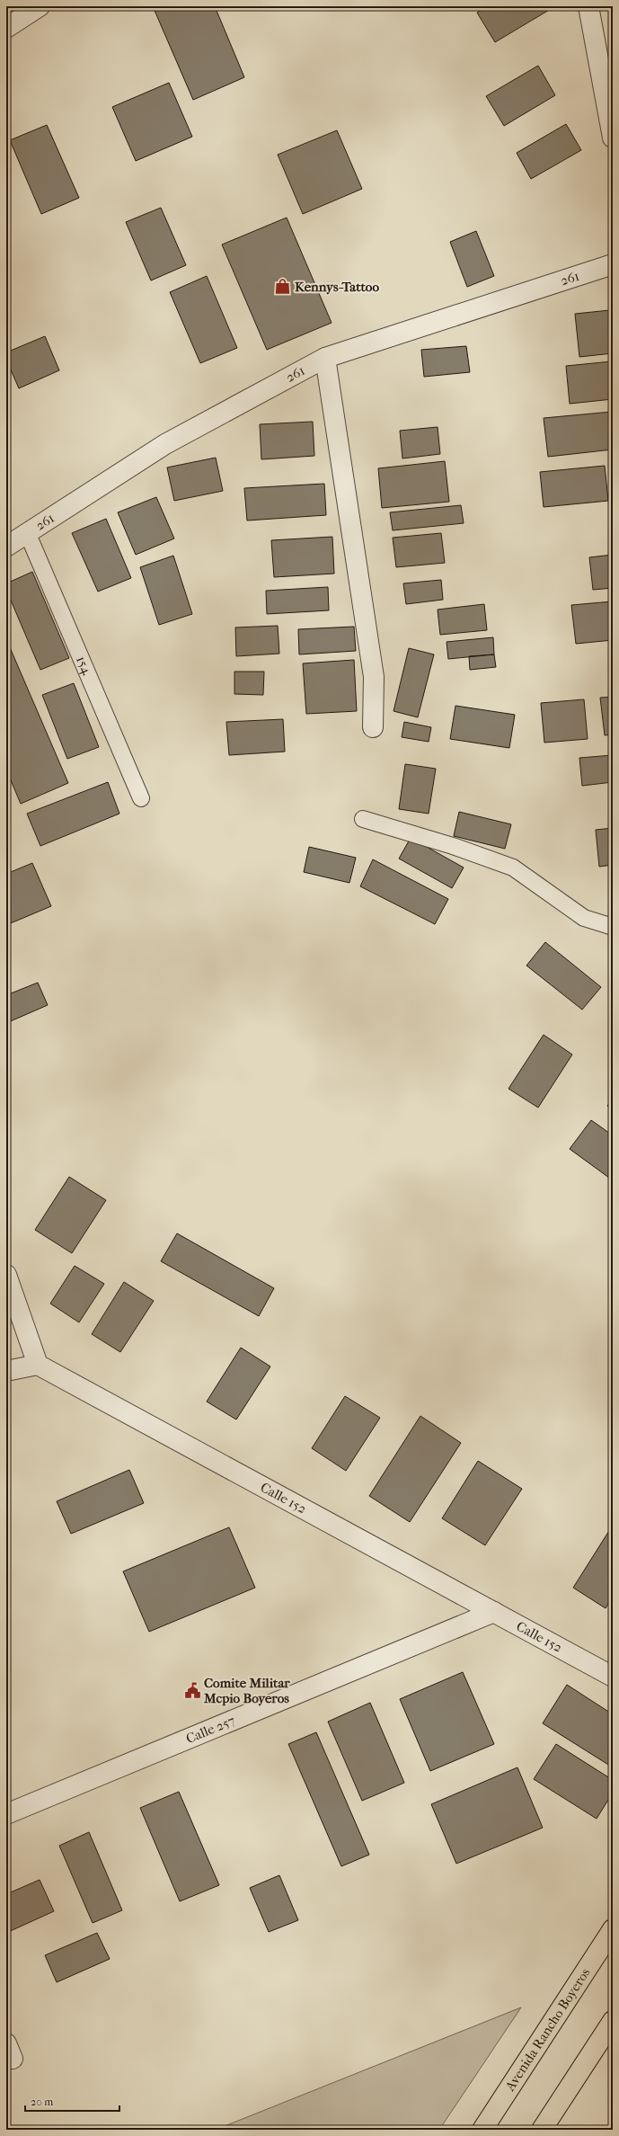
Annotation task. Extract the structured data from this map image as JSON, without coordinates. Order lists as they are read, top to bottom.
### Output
{
  "streets": {
    "highway": ["Avenida Rancho Boyeros"],
    "street": ["261", "Calle 152", "Calle 257"],
    "lane": ["154"]
  },
  "crossings": [
    ["261", "154"],
    ["Calle 152", "Calle 257"]
  ],
  "places": {
    "shop": ["Kennys-Tattoo"],
    "public building": ["Comite Militar Mcpio Boyeros"]
  },
  "scale_bar": "20 m"
}
